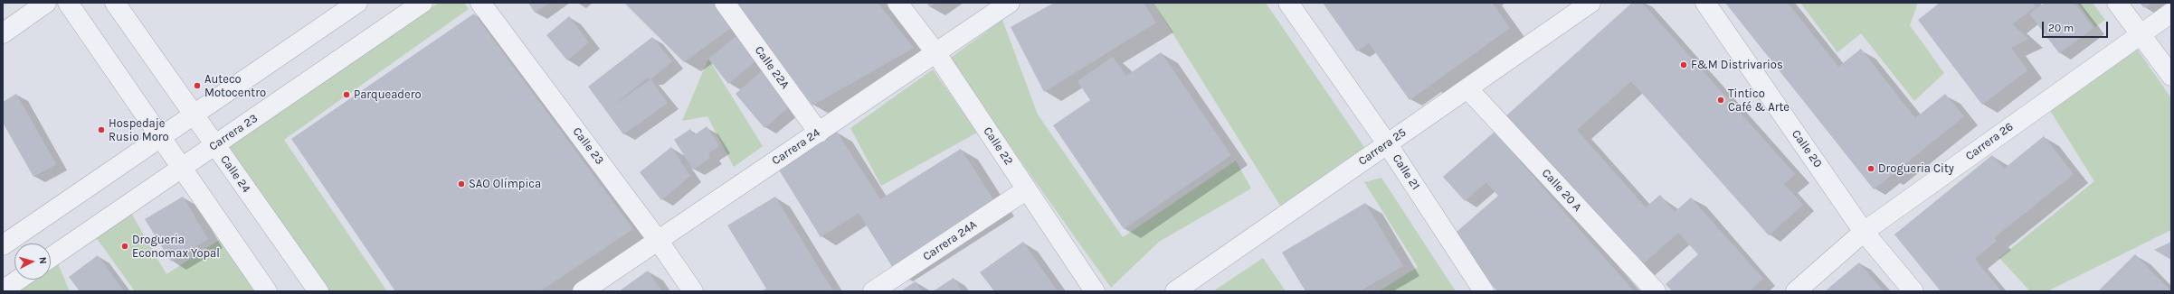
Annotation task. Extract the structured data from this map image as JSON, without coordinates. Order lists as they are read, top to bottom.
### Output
{
  "streets": {
    "street": [
      "Calle 22A",
      "Carrera 23",
      "Carrera 26",
      "Calle 23",
      "Calle 22",
      "Carrera 24",
      "Carrera 25",
      "Calle 20",
      "Calle 21",
      "Calle 24",
      "Calle 20 A",
      "Carrera 24A"
    ]
  },
  "crossings": [
    ["Calle 22A", "Carrera 24"],
    ["Carrera 23", "Calle 24"],
    ["Carrera 26", "Calle 20"],
    ["Calle 23", "Carrera 24"],
    ["Calle 22", "Carrera 24"],
    ["Calle 22", "Carrera 24A"],
    ["Carrera 25", "Calle 21"],
    ["Carrera 25", "Calle 20 A"]
  ],
  "places": [
    "F&M Distrivarios",
    "Auteco Motocentro",
    "Parqueadero",
    "Tintico Café & Arte",
    "Hospedaje Rusio Moro",
    "Drogueria City",
    "SAO Olímpica",
    "Drogueria Economax Yopal"
  ],
  "scale_bar": "20 m",
  "north": "right"
}
